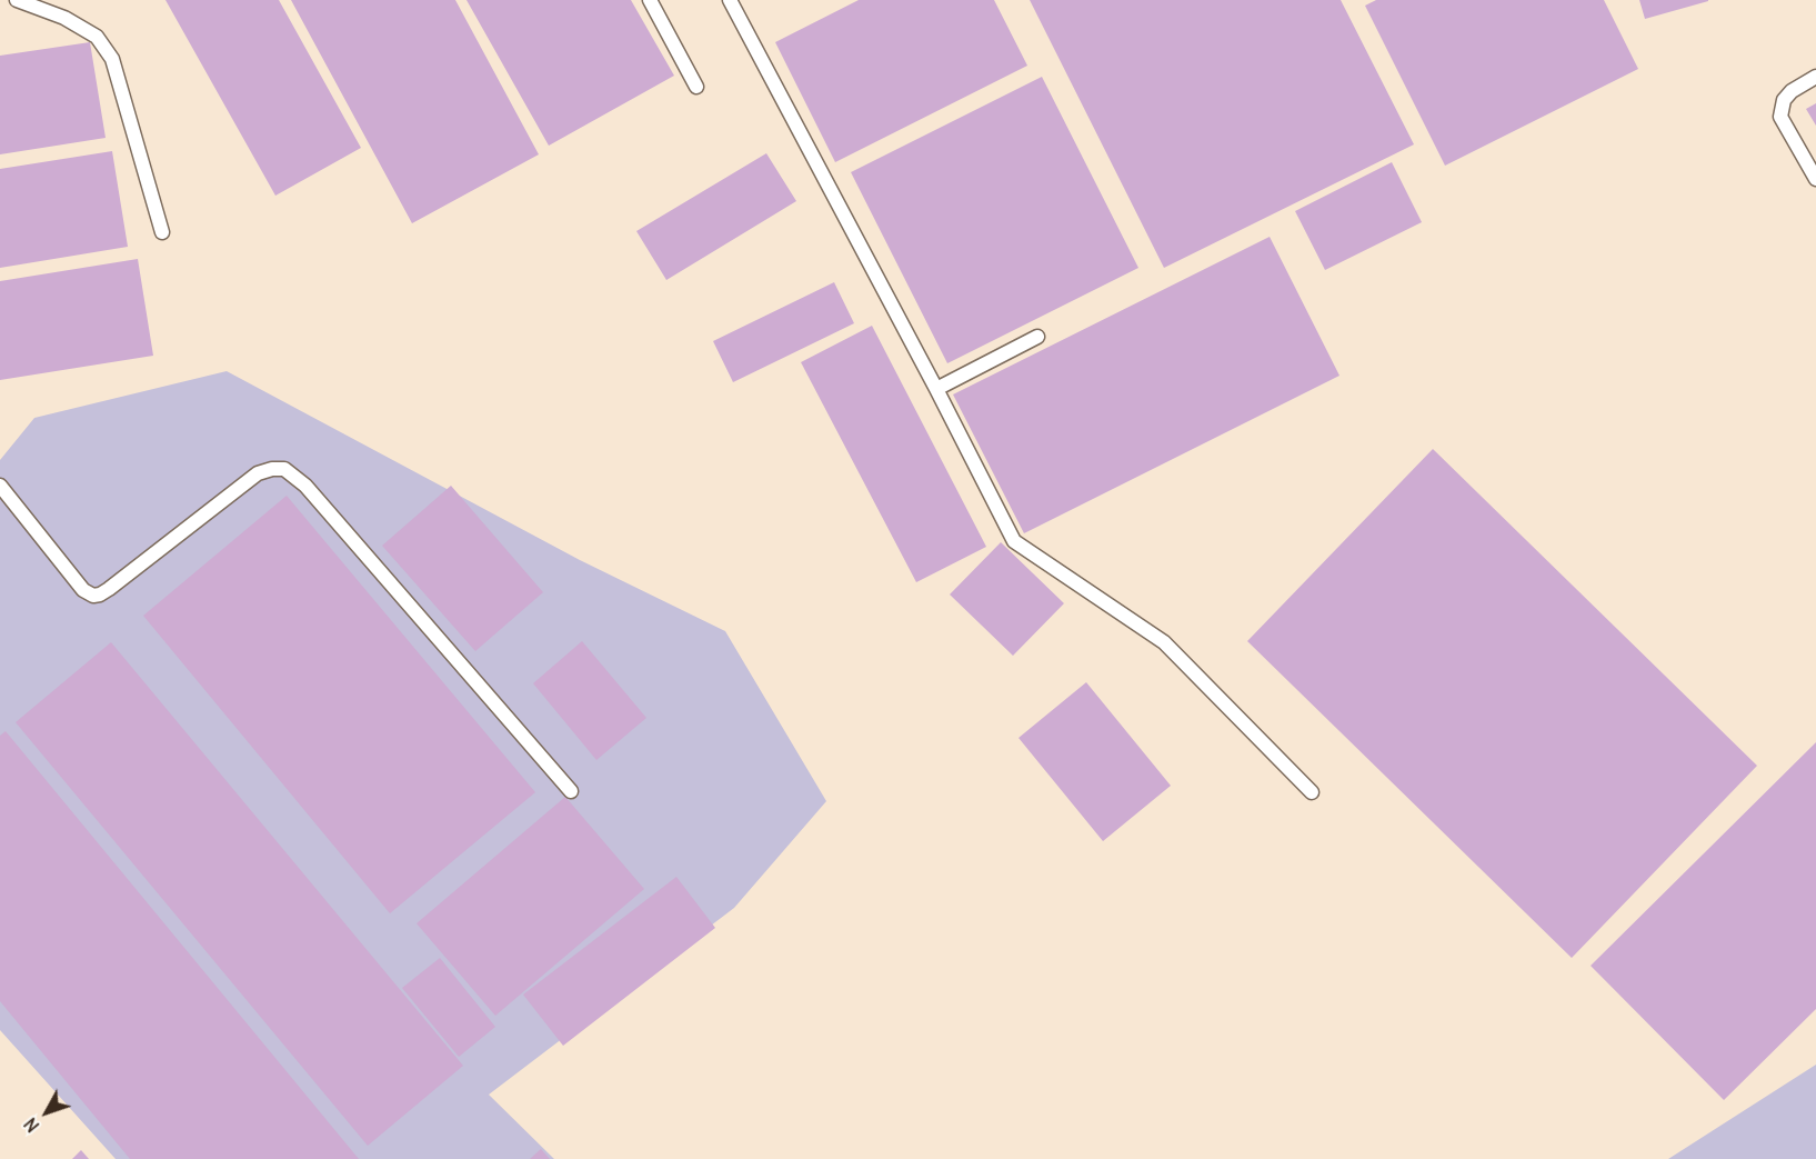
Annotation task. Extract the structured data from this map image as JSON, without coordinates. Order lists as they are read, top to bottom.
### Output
{
  "north": "bottom left"
}
